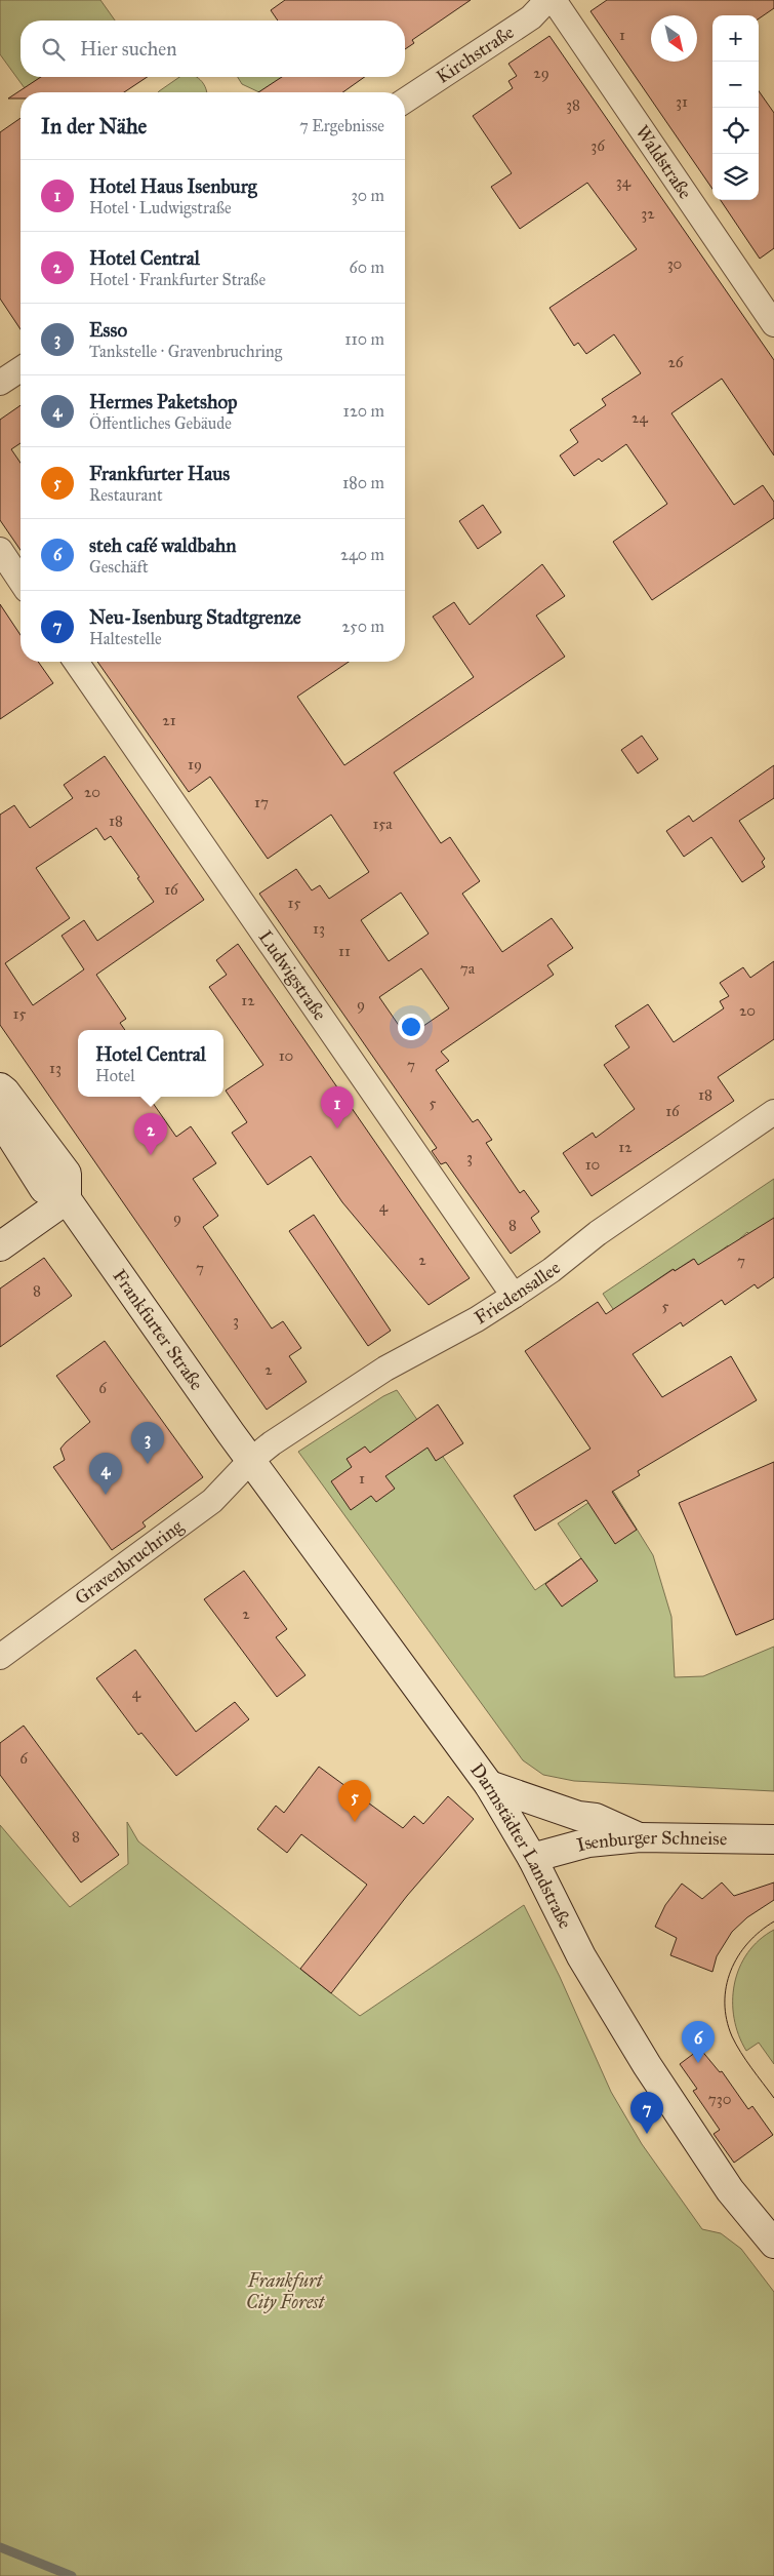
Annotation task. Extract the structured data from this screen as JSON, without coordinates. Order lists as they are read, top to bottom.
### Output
{
  "streets": {
    "main road": ["Frankfurter Straße", "Isenburger Schneise", "Darmstädter Landstraße"],
    "street": [
      "Kirchstraße",
      "Waldstraße",
      "Ludwigstraße",
      "Friedensallee",
      "Gravenbruchring"
    ]
  },
  "crossings": [
    ["Ludwigstraße", "Friedensallee"],
    ["Friedensallee", "Frankfurter Straße"],
    ["Friedensallee", "Gravenbruchring"],
    ["Friedensallee", "Darmstädter Landstraße"],
    ["Frankfurter Straße", "Gravenbruchring"],
    ["Frankfurter Straße", "Darmstädter Landstraße"],
    ["Gravenbruchring", "Darmstädter Landstraße"],
    ["Isenburger Schneise", "Darmstädter Landstraße"]
  ],
  "parks": ["Frankfurt City Forest"],
  "house_numbers": [
    "1",
    "29",
    "31",
    "38",
    "36",
    "34",
    "32",
    "30",
    "26",
    "24",
    "21",
    "19",
    "20",
    "17",
    "18",
    "15a",
    "16",
    "15",
    "13",
    "11",
    "7a",
    "12",
    "9",
    "20",
    "15",
    "10",
    "7",
    "13",
    "18",
    "5",
    "16",
    "12",
    "3",
    "10",
    "4",
    "9",
    "8",
    "2",
    "7",
    "7",
    "8",
    "5",
    "3",
    "2",
    "6",
    "1",
    "2",
    "4",
    "6",
    "8",
    "730"
  ],
  "north": "bottom right",
  "page": {
    "map_buttons": ["+", "−"],
    "search": "Hier suchen",
    "heading": ["In der Nähe", "7 Ergebnisse"],
    "list": [
      {
        "mark": "1",
        "name": "Hotel Haus Isenburg",
        "note": "Hotel · Ludwigstraße",
        "value": "30 m"
      },
      {
        "mark": "2",
        "name": "Hotel Central",
        "note": "Hotel · Frankfurter Straße",
        "value": "60 m"
      },
      {
        "mark": "3",
        "name": "Esso",
        "note": "Tankstelle · Gravenbruchring",
        "value": "110 m"
      },
      {
        "mark": "4",
        "name": "Hermes Paketshop",
        "note": "Öffentliches Gebäude",
        "value": "120 m"
      },
      {
        "mark": "5",
        "name": "Frankfurter Haus",
        "note": "Restaurant",
        "value": "180 m"
      },
      {
        "mark": "6",
        "name": "steh café waldbahn",
        "note": "Geschäft",
        "value": "240 m"
      },
      {
        "mark": "7",
        "name": "Neu-Isenburg Stadtgrenze",
        "note": "Haltestelle",
        "value": "250 m"
      }
    ],
    "popup": ["Hotel Central", "Hotel"],
    "pins": [
      "1",
      "2",
      "3",
      "4",
      "5",
      "6",
      "7"
    ]
  }
}
